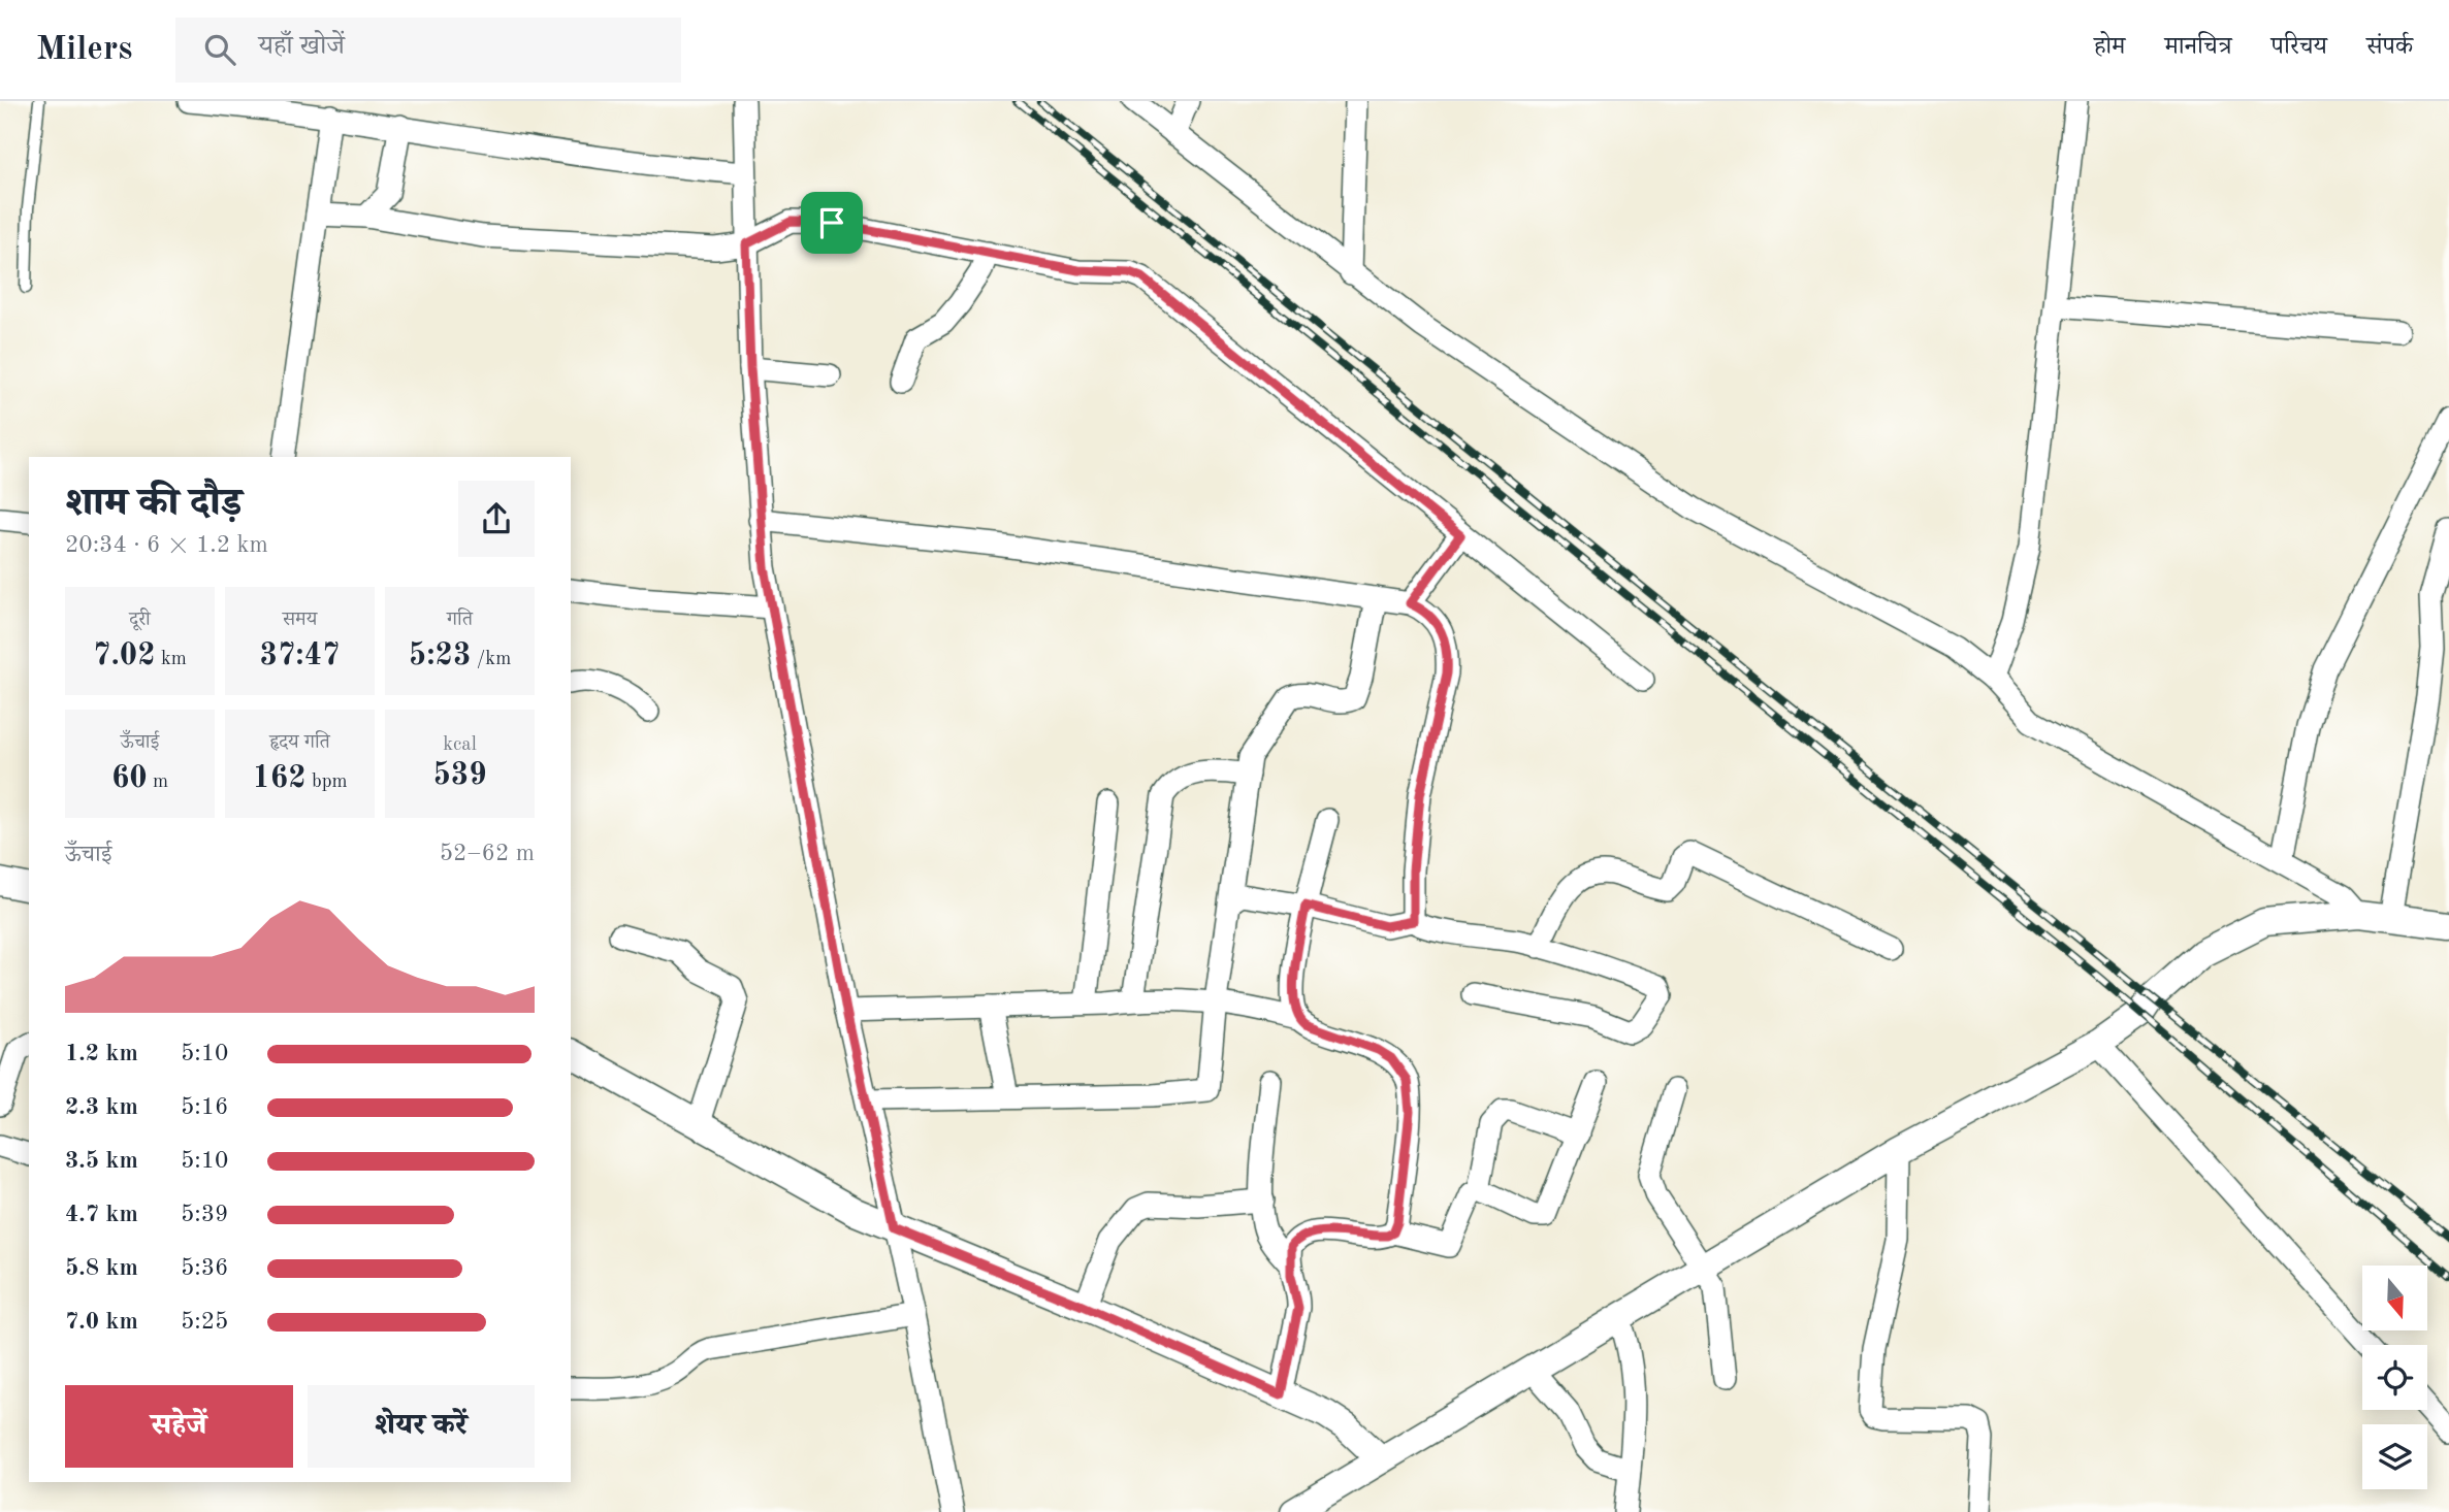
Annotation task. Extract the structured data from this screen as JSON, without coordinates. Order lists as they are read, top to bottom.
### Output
{
  "north": "bottom",
  "page": {
    "header": "Milers",
    "search": "यहाँ खोजें",
    "nav": [
      "होम",
      "मानचित्र",
      "परिचय",
      "संपर्क"
    ],
    "heading": ["शाम की दौड़", "20:34 · 6 × 1.2 km"],
    "stats": [
      ["दूरी", "7.02 km"],
      ["समय", "37:47"],
      ["गति", "5:23 /km"],
      ["ऊँचाई", "60 m"],
      ["हृदय गति", "162 bpm"],
      ["kcal", "539"]
    ],
    "chart": ["ऊँचाई", "52–62 m"],
    "list": [
      {
        "name": "1.2 km",
        "note": "5:10"
      },
      {
        "name": "2.3 km",
        "note": "5:16"
      },
      {
        "name": "3.5 km",
        "note": "5:10"
      },
      {
        "name": "4.7 km",
        "note": "5:39"
      },
      {
        "name": "5.8 km",
        "note": "5:36"
      },
      {
        "name": "7.0 km",
        "note": "5:25"
      }
    ],
    "buttons": ["सहेजें", "शेयर करें"]
  }
}
